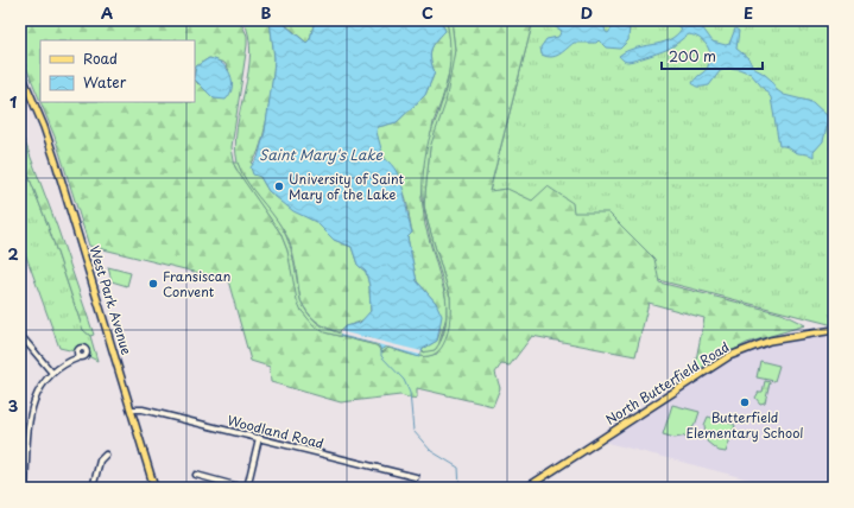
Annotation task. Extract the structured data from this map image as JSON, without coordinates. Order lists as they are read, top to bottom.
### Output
{
  "streets": {
    "main road": ["West Park Avenue", "North Butterfield Road"],
    "street": ["Woodland Road"]
  },
  "crossings": [
    ["West Park Avenue", "Woodland Road"]
  ],
  "water": ["Saint Mary's Lake"],
  "places": ["University of Saint Mary of the Lake", "Fransiscan Convent", "Butterfield Elementary School"],
  "legend": ["Road", "Water"],
  "scale_bar": "200 m",
  "grid": {
    "columns": [
      "A",
      "B",
      "C",
      "D",
      "E"
    ],
    "rows": ["1", "2", "3"]
  }
}
